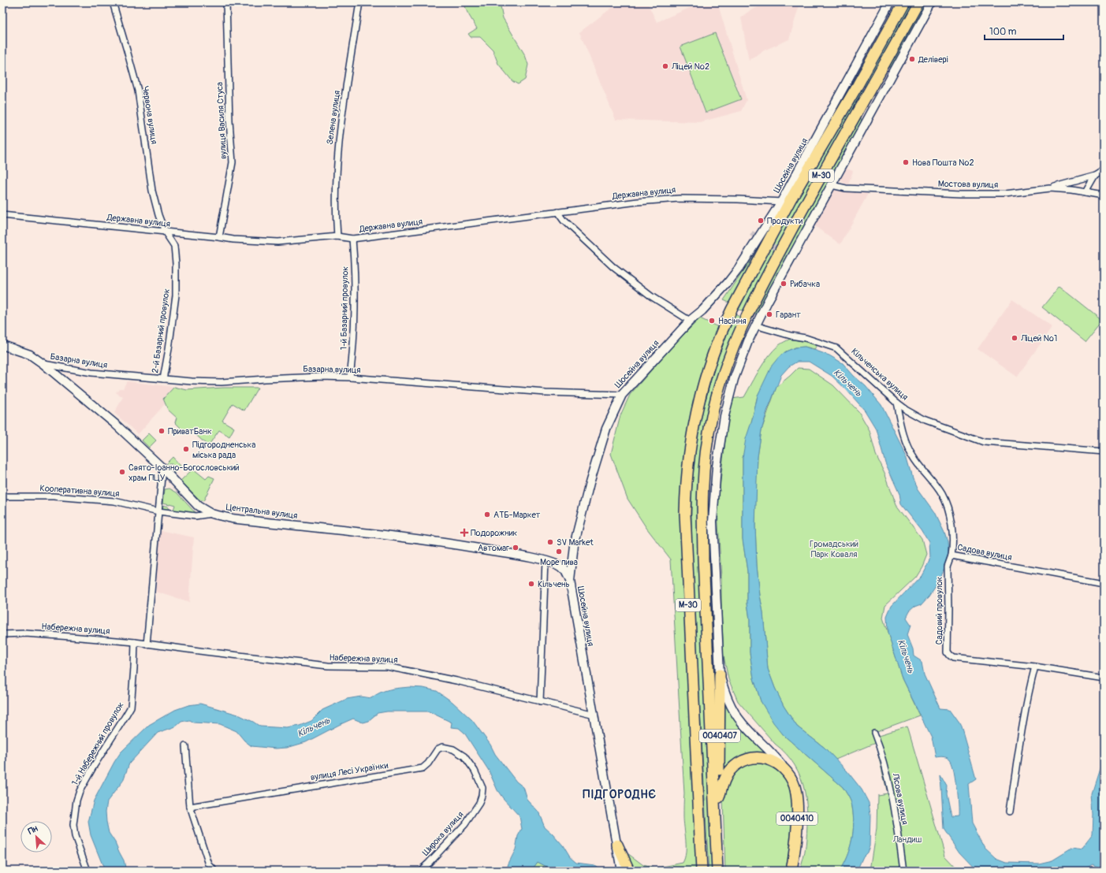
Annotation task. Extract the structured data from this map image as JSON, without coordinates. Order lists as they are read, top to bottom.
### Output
{
  "streets": {
    "highway": ["М-30", "О040407", "О040410"],
    "street": [
      "Червона вулиця",
      "Зелена вулиця",
      "вулиця Василя Стуса",
      "Шосейна вулиця",
      "Мостова вулиця",
      "Державна вулиця",
      "1-й Базарний провулок",
      "2-й Базарний провулок",
      "Базарна вулиця",
      "Кільченська вулиця",
      "Кооперативна вулиця",
      "Центральна вулиця",
      "Садова вулиця",
      "Садовий провулок",
      "Набережна вулиця",
      "1-й Набережний провулок",
      "вулиця Лесі Українки",
      "Лісова вулиця",
      "Широка вулиця"
    ]
  },
  "crossings": [
    ["Червона вулиця", "Державна вулиця"],
    ["Червона вулиця", "2-й Базарний провулок"],
    ["Зелена вулиця", "Державна вулиця"],
    ["вулиця Василя Стуса", "Державна вулиця"],
    ["Шосейна вулиця", "Державна вулиця"],
    ["Шосейна вулиця", "Базарна вулиця"],
    ["Шосейна вулиця", "Центральна вулиця"],
    ["Шосейна вулиця", "Набережна вулиця"],
    ["М-30", "О040410"],
    ["Мостова вулиця", "О040407"],
    ["Державна вулиця", "1-й Базарний провулок"],
    ["Державна вулиця", "2-й Базарний провулок"],
    ["1-й Базарний провулок", "Базарна вулиця"],
    ["2-й Базарний провулок", "Базарна вулиця"],
    ["Базарна вулиця", "Центральна вулиця"],
    ["Кільченська вулиця", "Садова вулиця"],
    ["Кільченська вулиця", "О040407"],
    ["Кооперативна вулиця", "Центральна вулиця"],
    ["Садова вулиця", "Садовий провулок"],
    ["Набережна вулиця", "1-й Набережний провулок"],
    ["О040407", "О040410"],
    ["вулиця Лесі Українки", "Широка вулиця"]
  ],
  "districts": ["ПІДГОРОДНЄ"],
  "water": ["Кільчень"],
  "parks": ["Громадський Парк Коваля", "Ландиш"],
  "places": {
    "other": [
      "Делівері",
      "Ліцей №2",
      "Нова Пошта №2",
      "Продукти",
      "Рибачка",
      "Гарант",
      "Насіння",
      "Ліцей №1",
      "ПриватБанк",
      "Підгородненська міська рада",
      "Свято-Іоанно-Богословський храм ПЦУ",
      "АТБ-Маркет",
      "SV Market",
      "Автомаг",
      "Море пива",
      "Кільчень"
    ],
    "health": ["Подорожник"]
  },
  "scale_bar": "100 m",
  "north": "top left"
}
